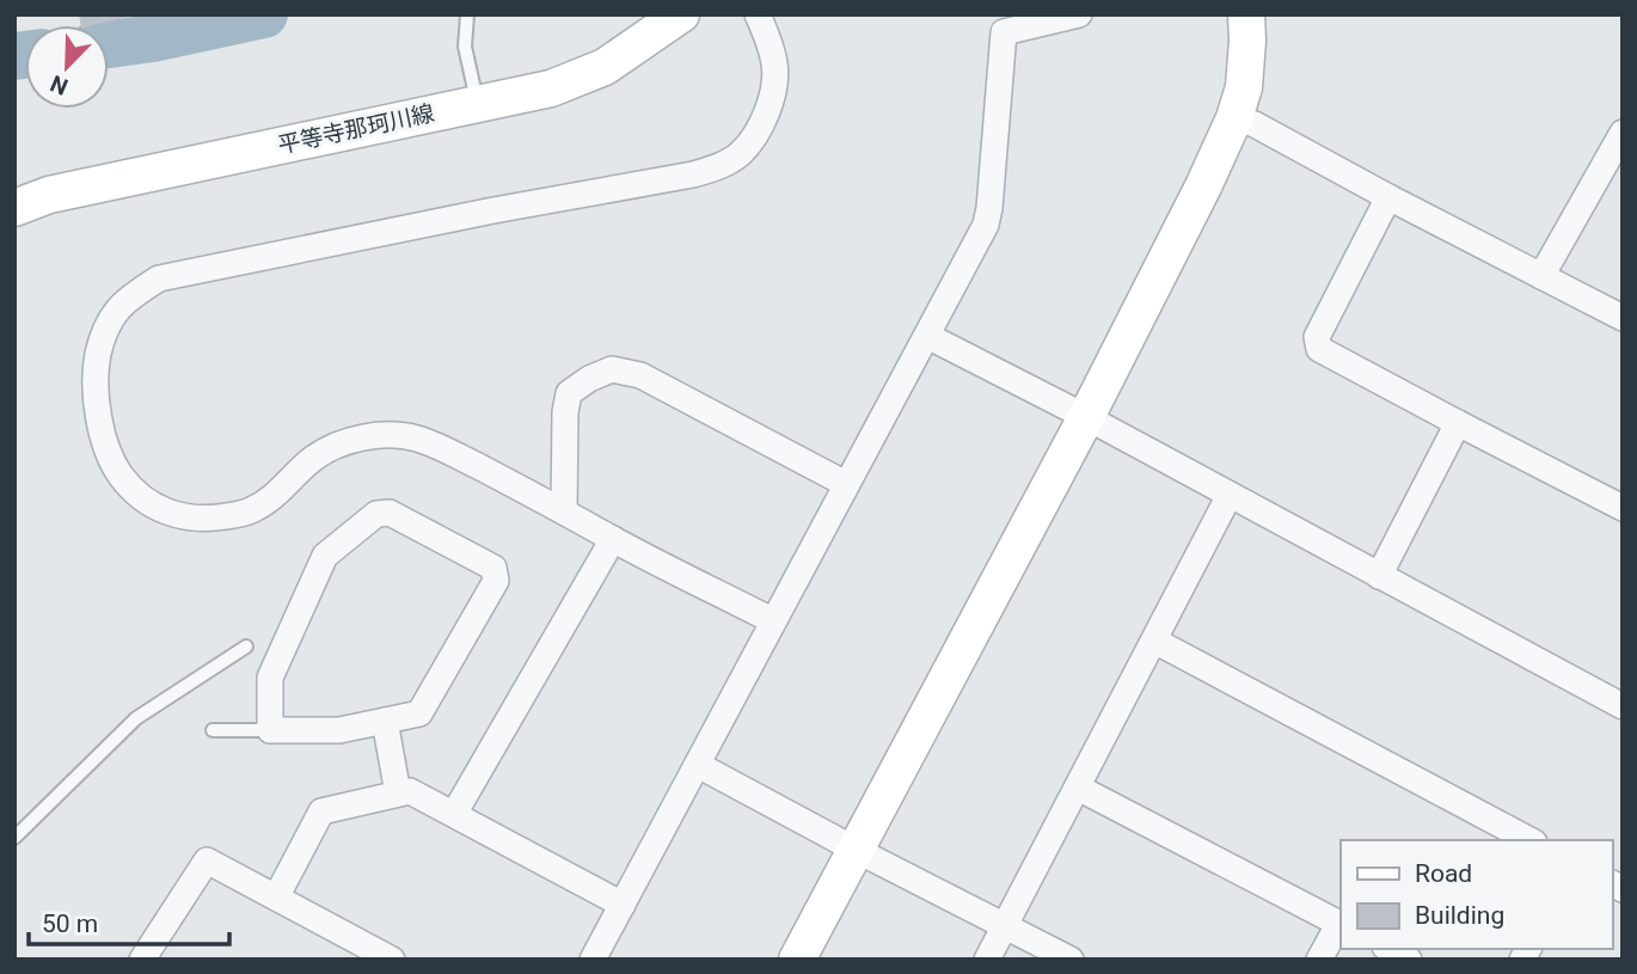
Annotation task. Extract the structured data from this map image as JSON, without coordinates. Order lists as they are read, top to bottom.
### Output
{
  "streets": {
    "street": ["平等寺那珂川線"]
  },
  "legend": ["Road", "Building"],
  "scale_bar": "50 m",
  "north": "bottom left"
}
